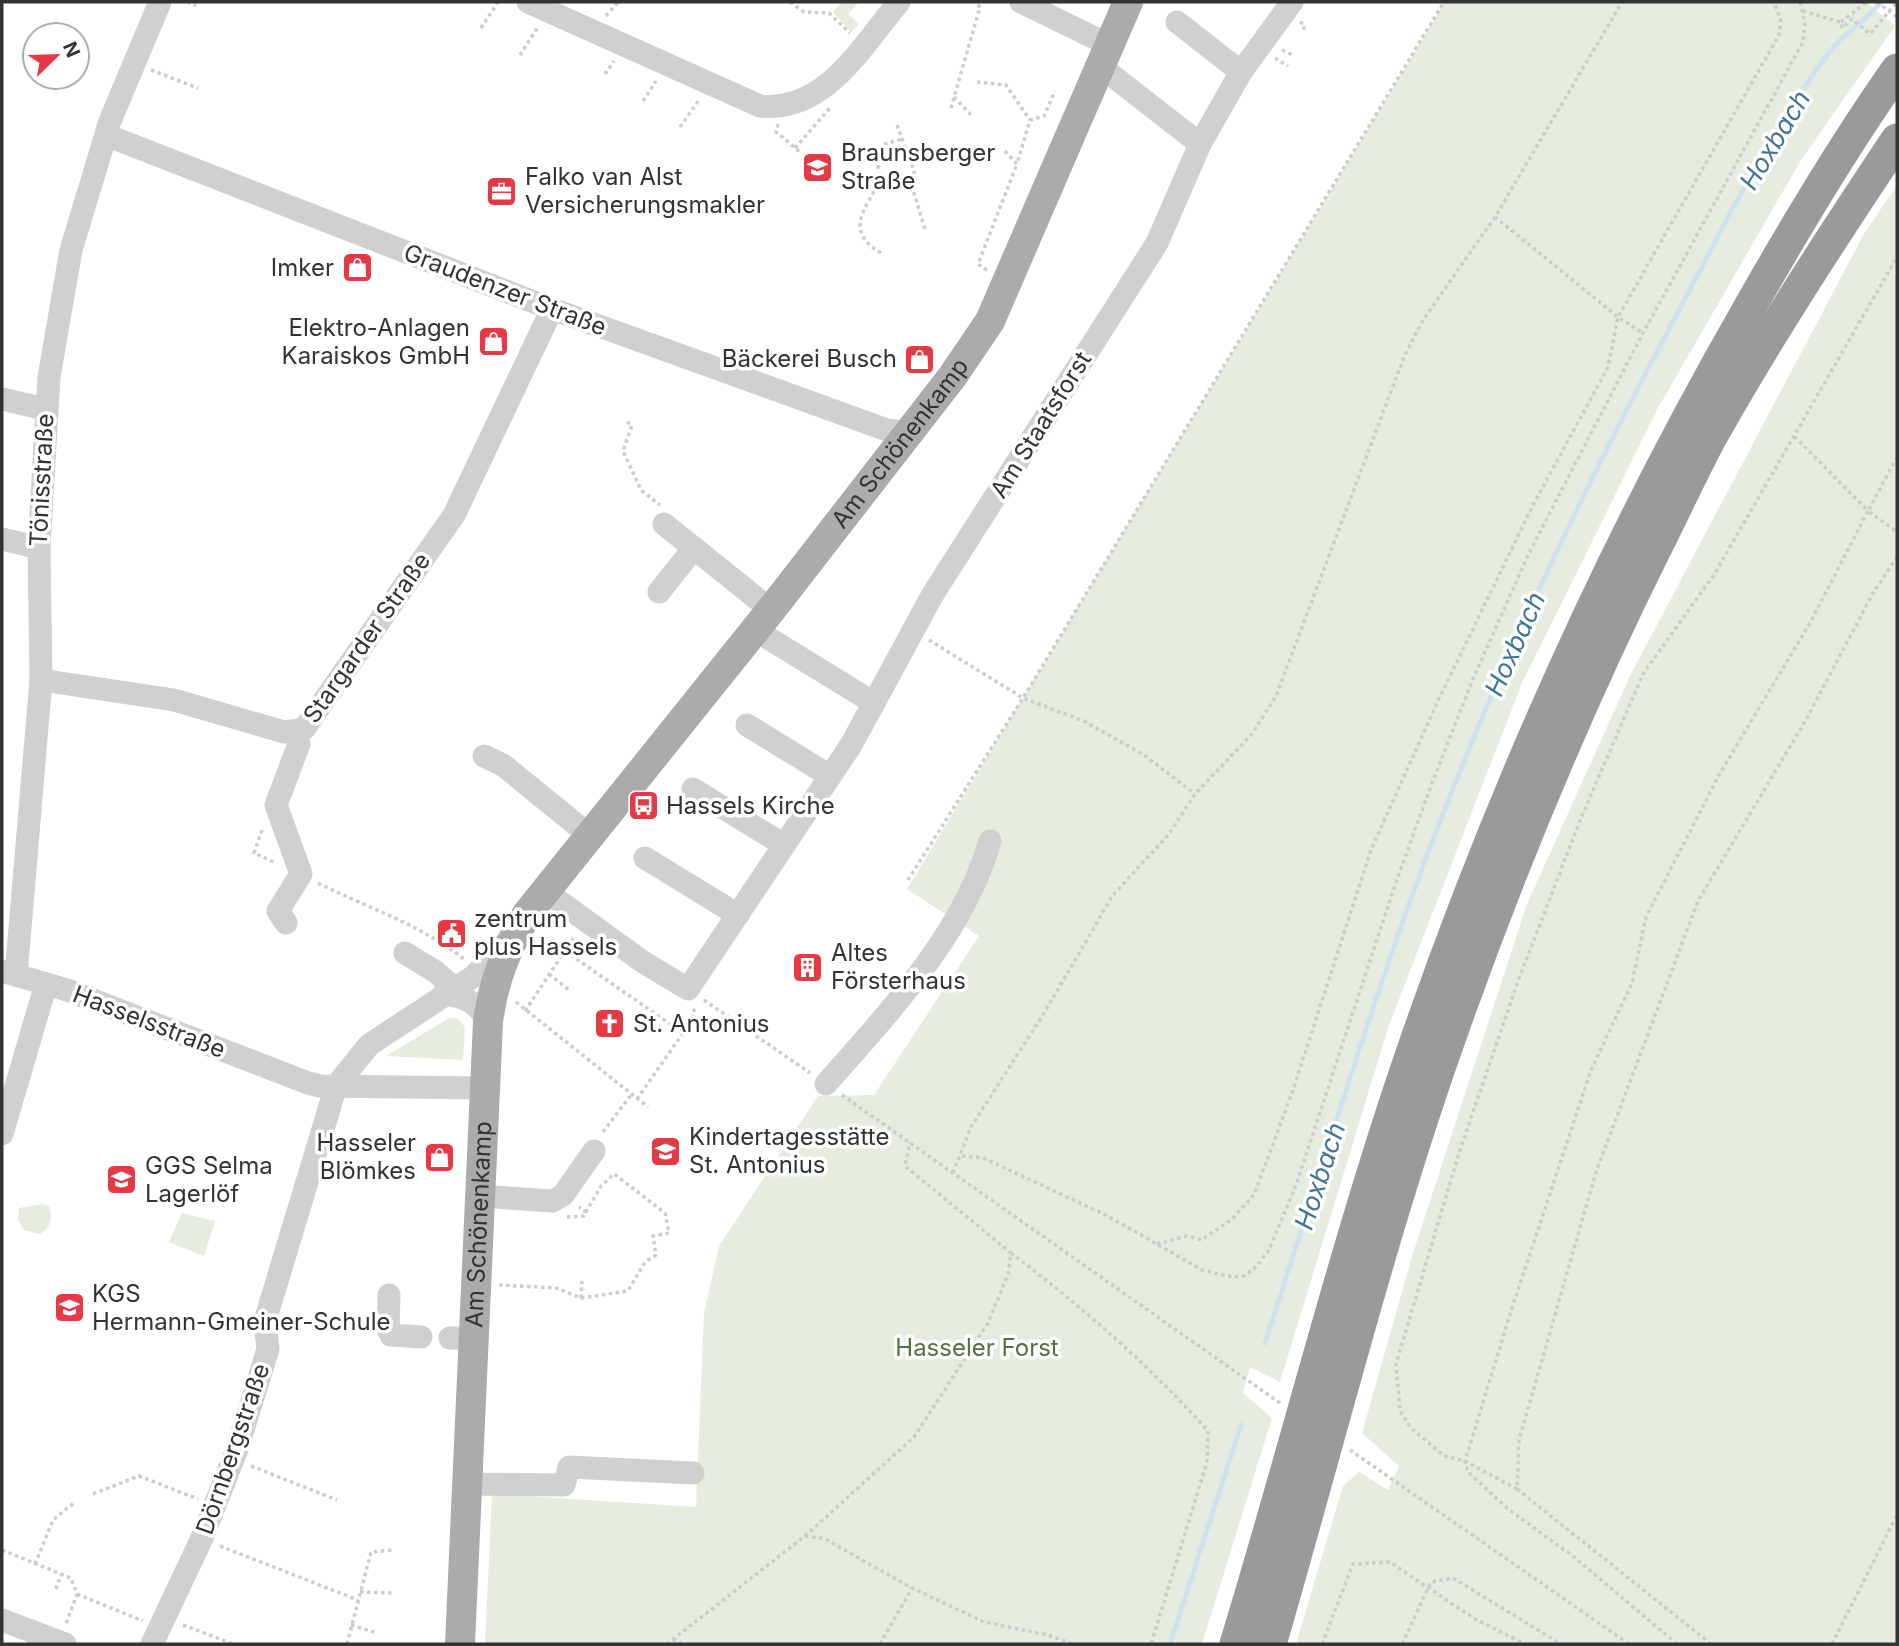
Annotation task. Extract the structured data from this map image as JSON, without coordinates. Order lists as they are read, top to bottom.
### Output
{
  "streets": {
    "main road": ["Am Schönenkamp"],
    "street": [
      "Graudenzer Straße",
      "Am Staatsforst",
      "Tönisstraße",
      "Stargarder Straße",
      "Hasselsstraße",
      "Dörnbergstraße"
    ]
  },
  "crossings": [
    ["Graudenzer Straße", "Am Schönenkamp"],
    ["Graudenzer Straße", "Tönisstraße"],
    ["Graudenzer Straße", "Stargarder Straße"],
    ["Am Schönenkamp", "Hasselsstraße"],
    ["Tönisstraße", "Stargarder Straße"],
    ["Tönisstraße", "Hasselsstraße"],
    ["Hasselsstraße", "Dörnbergstraße"]
  ],
  "water": ["Hoxbach"],
  "parks": ["Hasseler Forst"],
  "places": {
    "school or university": [
      "Braunsberger Straße",
      "Kindertagesstätte St. Antonius",
      "GGS Selma Lagerlöf",
      "KGS Hermann-Gmeiner-Schule"
    ],
    "office": ["Falko van Alst Versicherungsmakler"],
    "shop": [
      "Imker",
      "Elektro-Anlagen Karaiskos GmbH",
      "Bäckerei Busch",
      "Hasseler Blömkes"
    ],
    "bus stop": ["Hassels Kirche"],
    "public building": ["zentrum plus Hassels"],
    "building": ["Altes Försterhaus"],
    "church": ["St. Antonius"]
  },
  "north": "top right"
}
